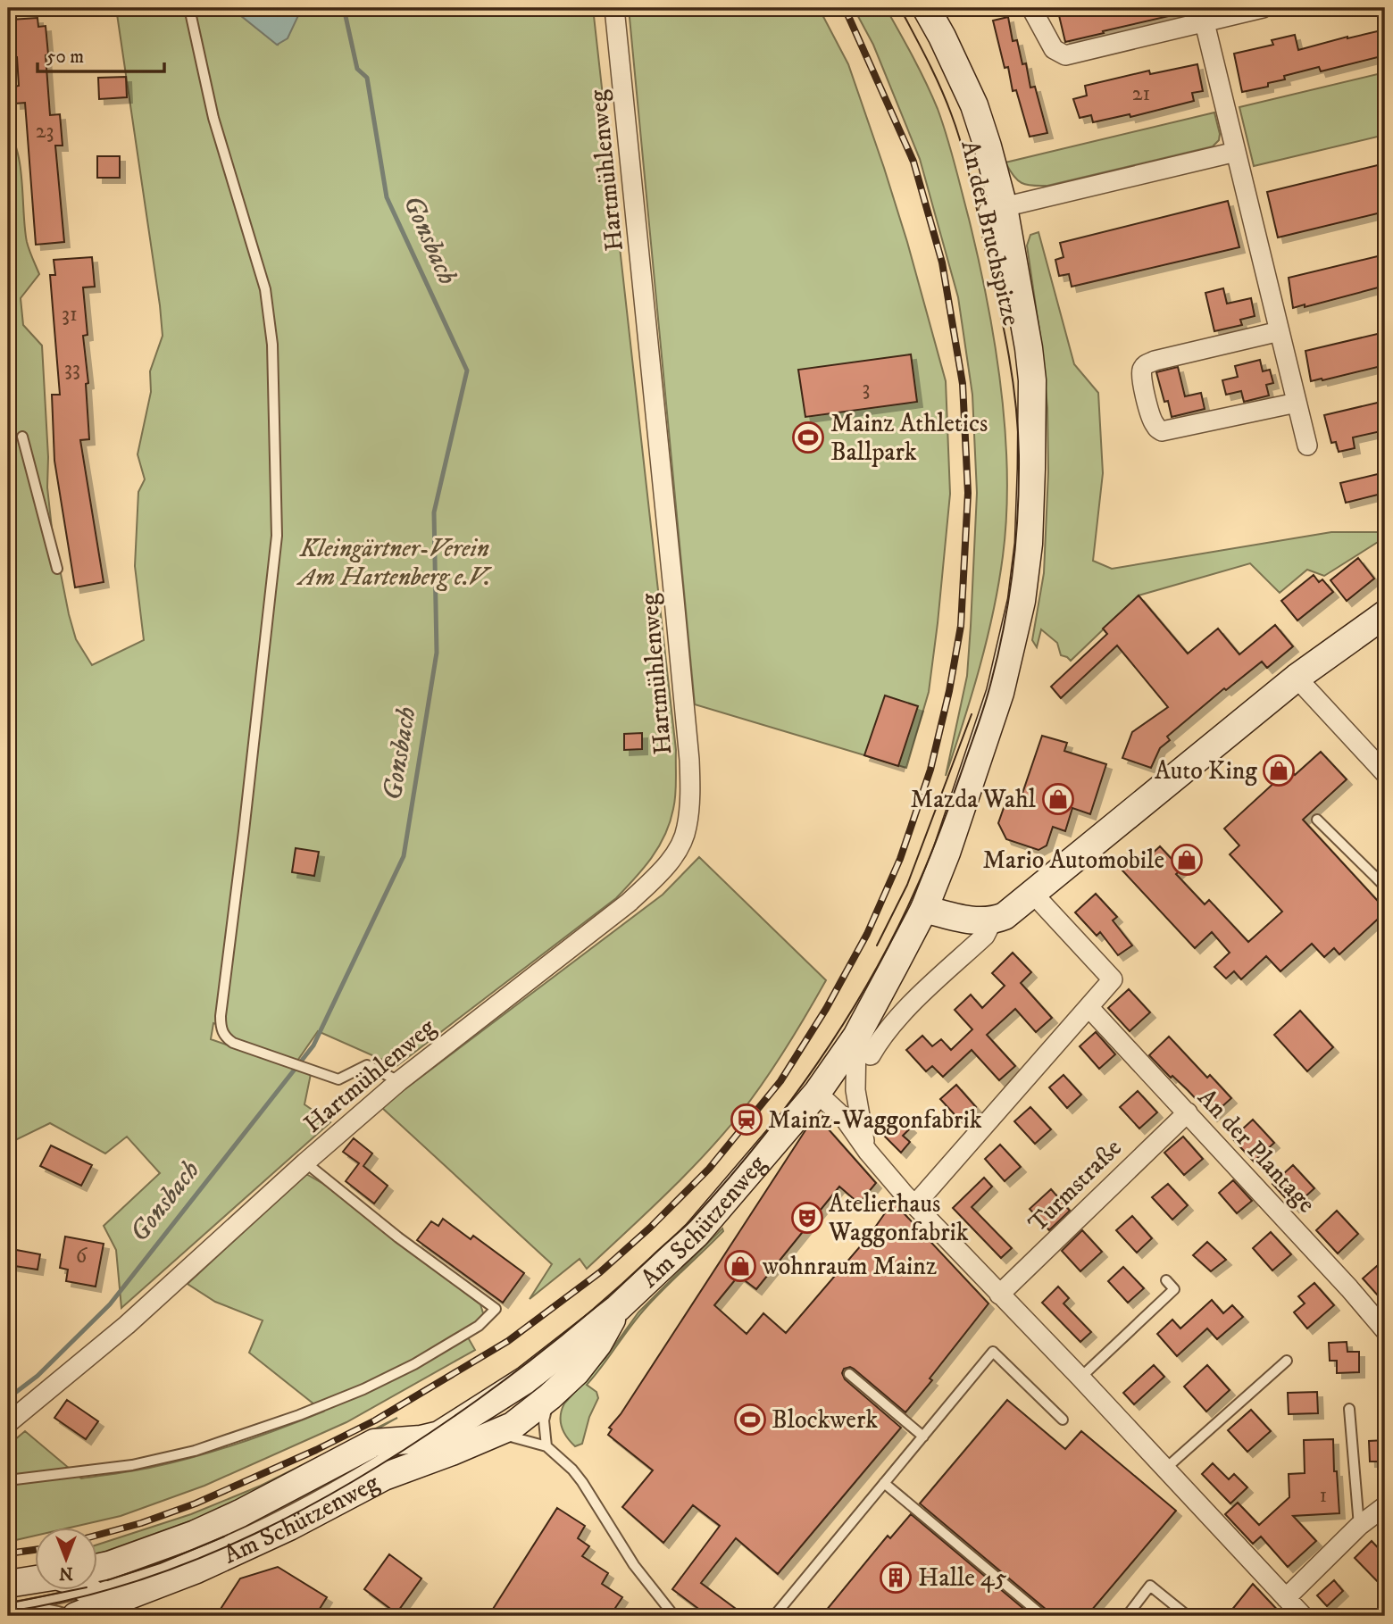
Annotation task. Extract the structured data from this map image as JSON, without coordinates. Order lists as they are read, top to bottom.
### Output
{
  "streets": {
    "main road": ["An der Bruchspitze", "Am Schützenweg"],
    "street": ["Hartmühlenweg", "An der Plantage", "Turmstraße"]
  },
  "crossings": [
    ["An der Bruchspitze", "Am Schützenweg"],
    ["An der Plantage", "Turmstraße"]
  ],
  "water": ["Gonsbach"],
  "parks": ["Kleingärtner-Verein Am Hartenberg e.V."],
  "places": {
    "sports": ["Mainz Athletics Ballpark", "Blockwerk"],
    "shop": [
      "Auto King",
      "Mazda Wahl",
      "Mario Automobile",
      "wohnraum Mainz"
    ],
    "station": ["Mainz-Waggonfabrik"],
    "theatre": ["Atelierhaus Waggonfabrik"],
    "building": ["Halle 45"]
  },
  "house_numbers": [
    "21",
    "23",
    "31",
    "33",
    "3",
    "6",
    "1"
  ],
  "scale_bar": "50 m",
  "north": "bottom"
}
